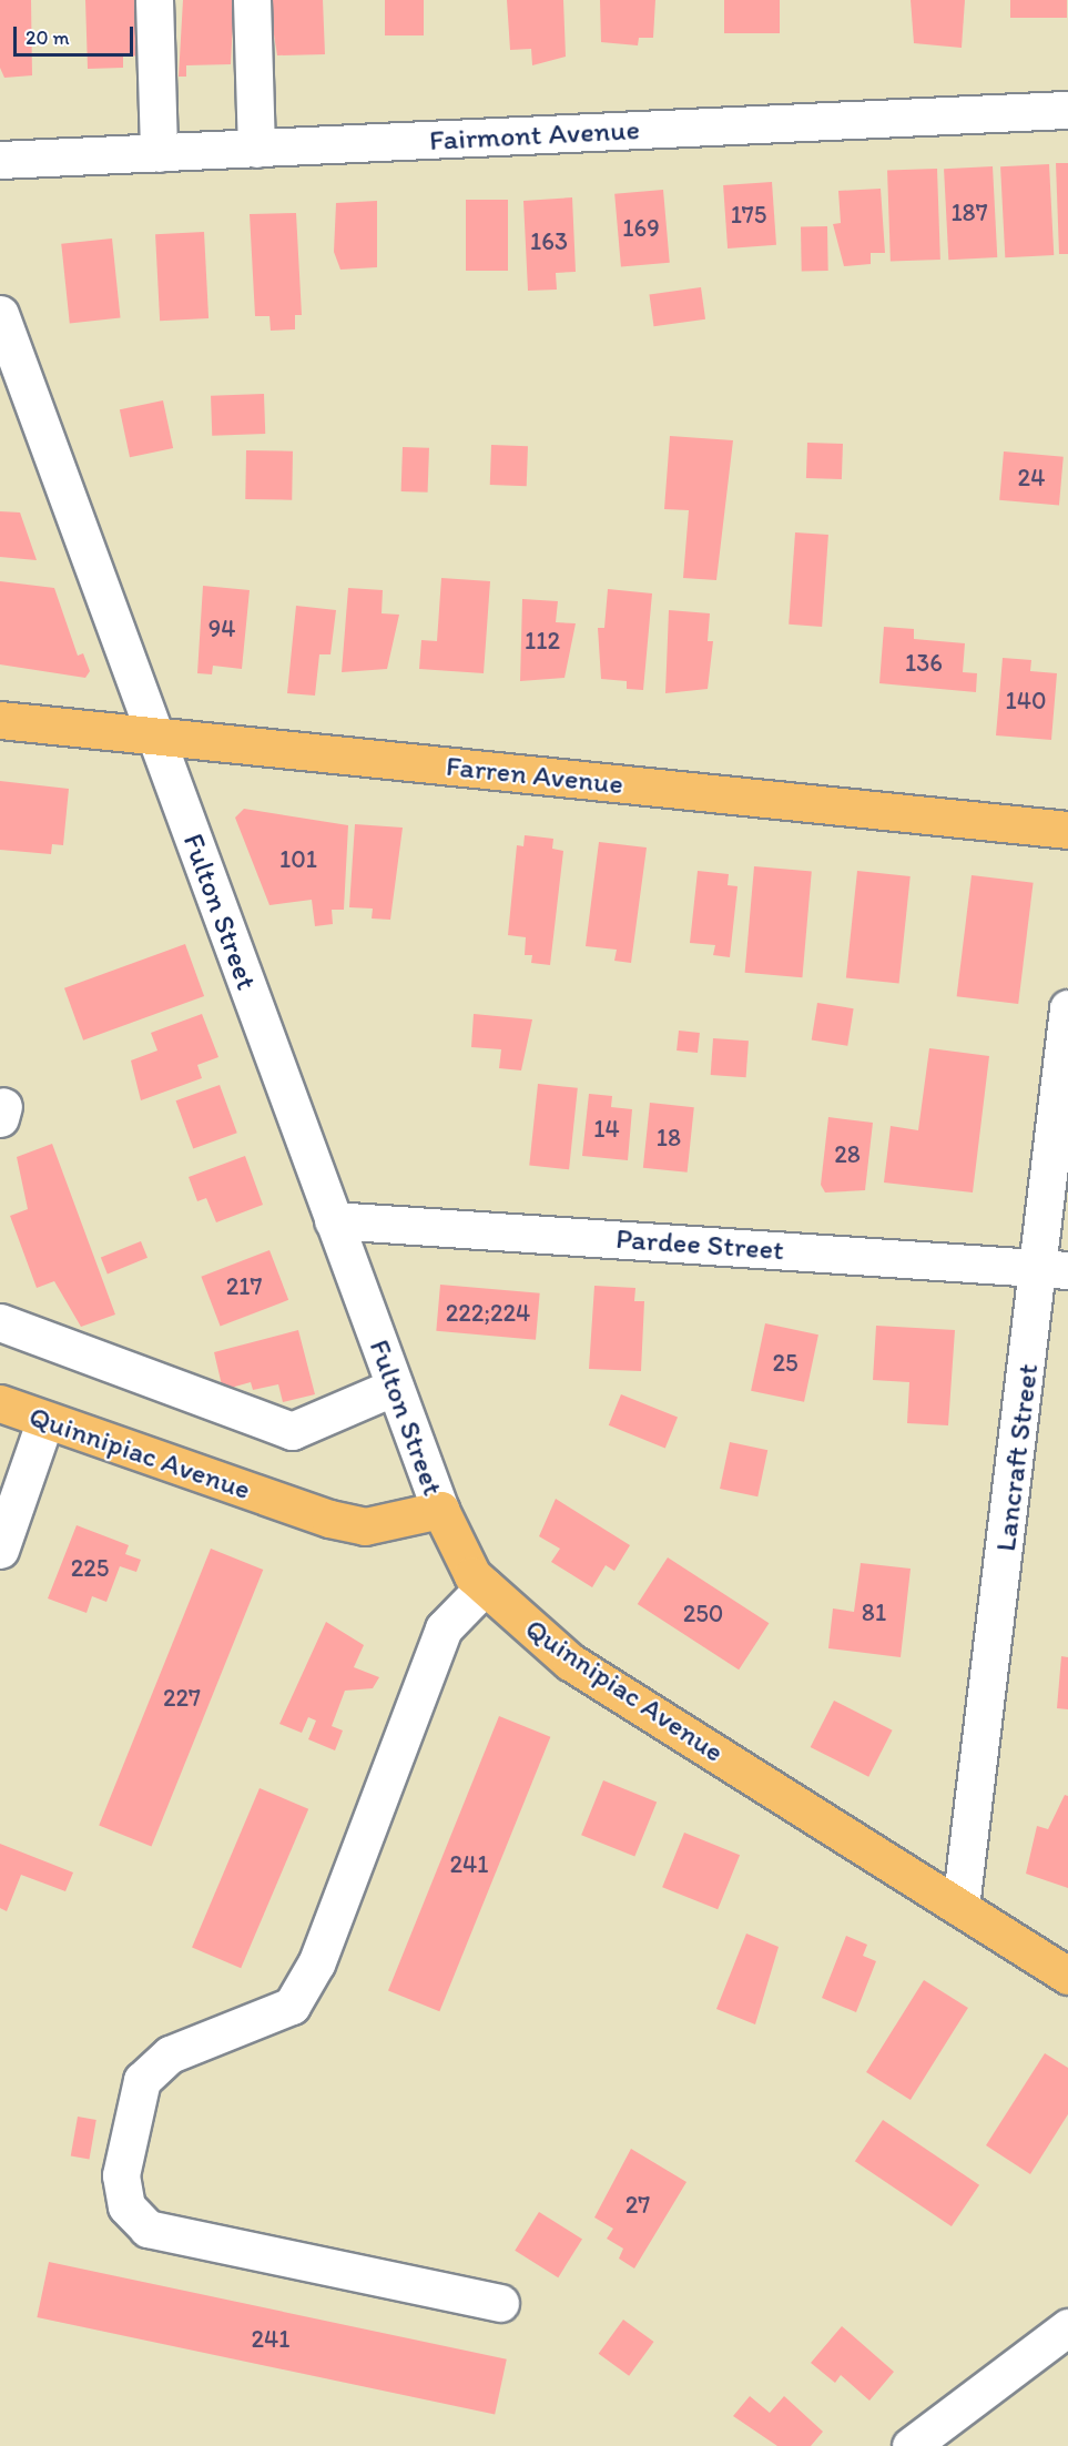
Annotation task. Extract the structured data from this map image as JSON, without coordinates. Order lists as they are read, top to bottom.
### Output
{
  "streets": {
    "main road": ["Farren Avenue", "Quinnipiac Avenue"],
    "street": [
      "Fairmont Avenue",
      "Fulton Street",
      "Pardee Street",
      "Lancraft Street"
    ]
  },
  "crossings": [
    ["Farren Avenue", "Fulton Street"],
    ["Fulton Street", "Pardee Street"],
    ["Fulton Street", "Quinnipiac Avenue"],
    ["Pardee Street", "Lancraft Street"],
    ["Quinnipiac Avenue", "Lancraft Street"]
  ],
  "house_numbers": [
    "187",
    "175",
    "169",
    "163",
    "24",
    "94",
    "112",
    "136",
    "140",
    "101",
    "14",
    "18",
    "28",
    "217",
    "222;224",
    "25",
    "225",
    "81",
    "250",
    "227",
    "241",
    "27",
    "241"
  ],
  "scale_bar": "20 m"
}
